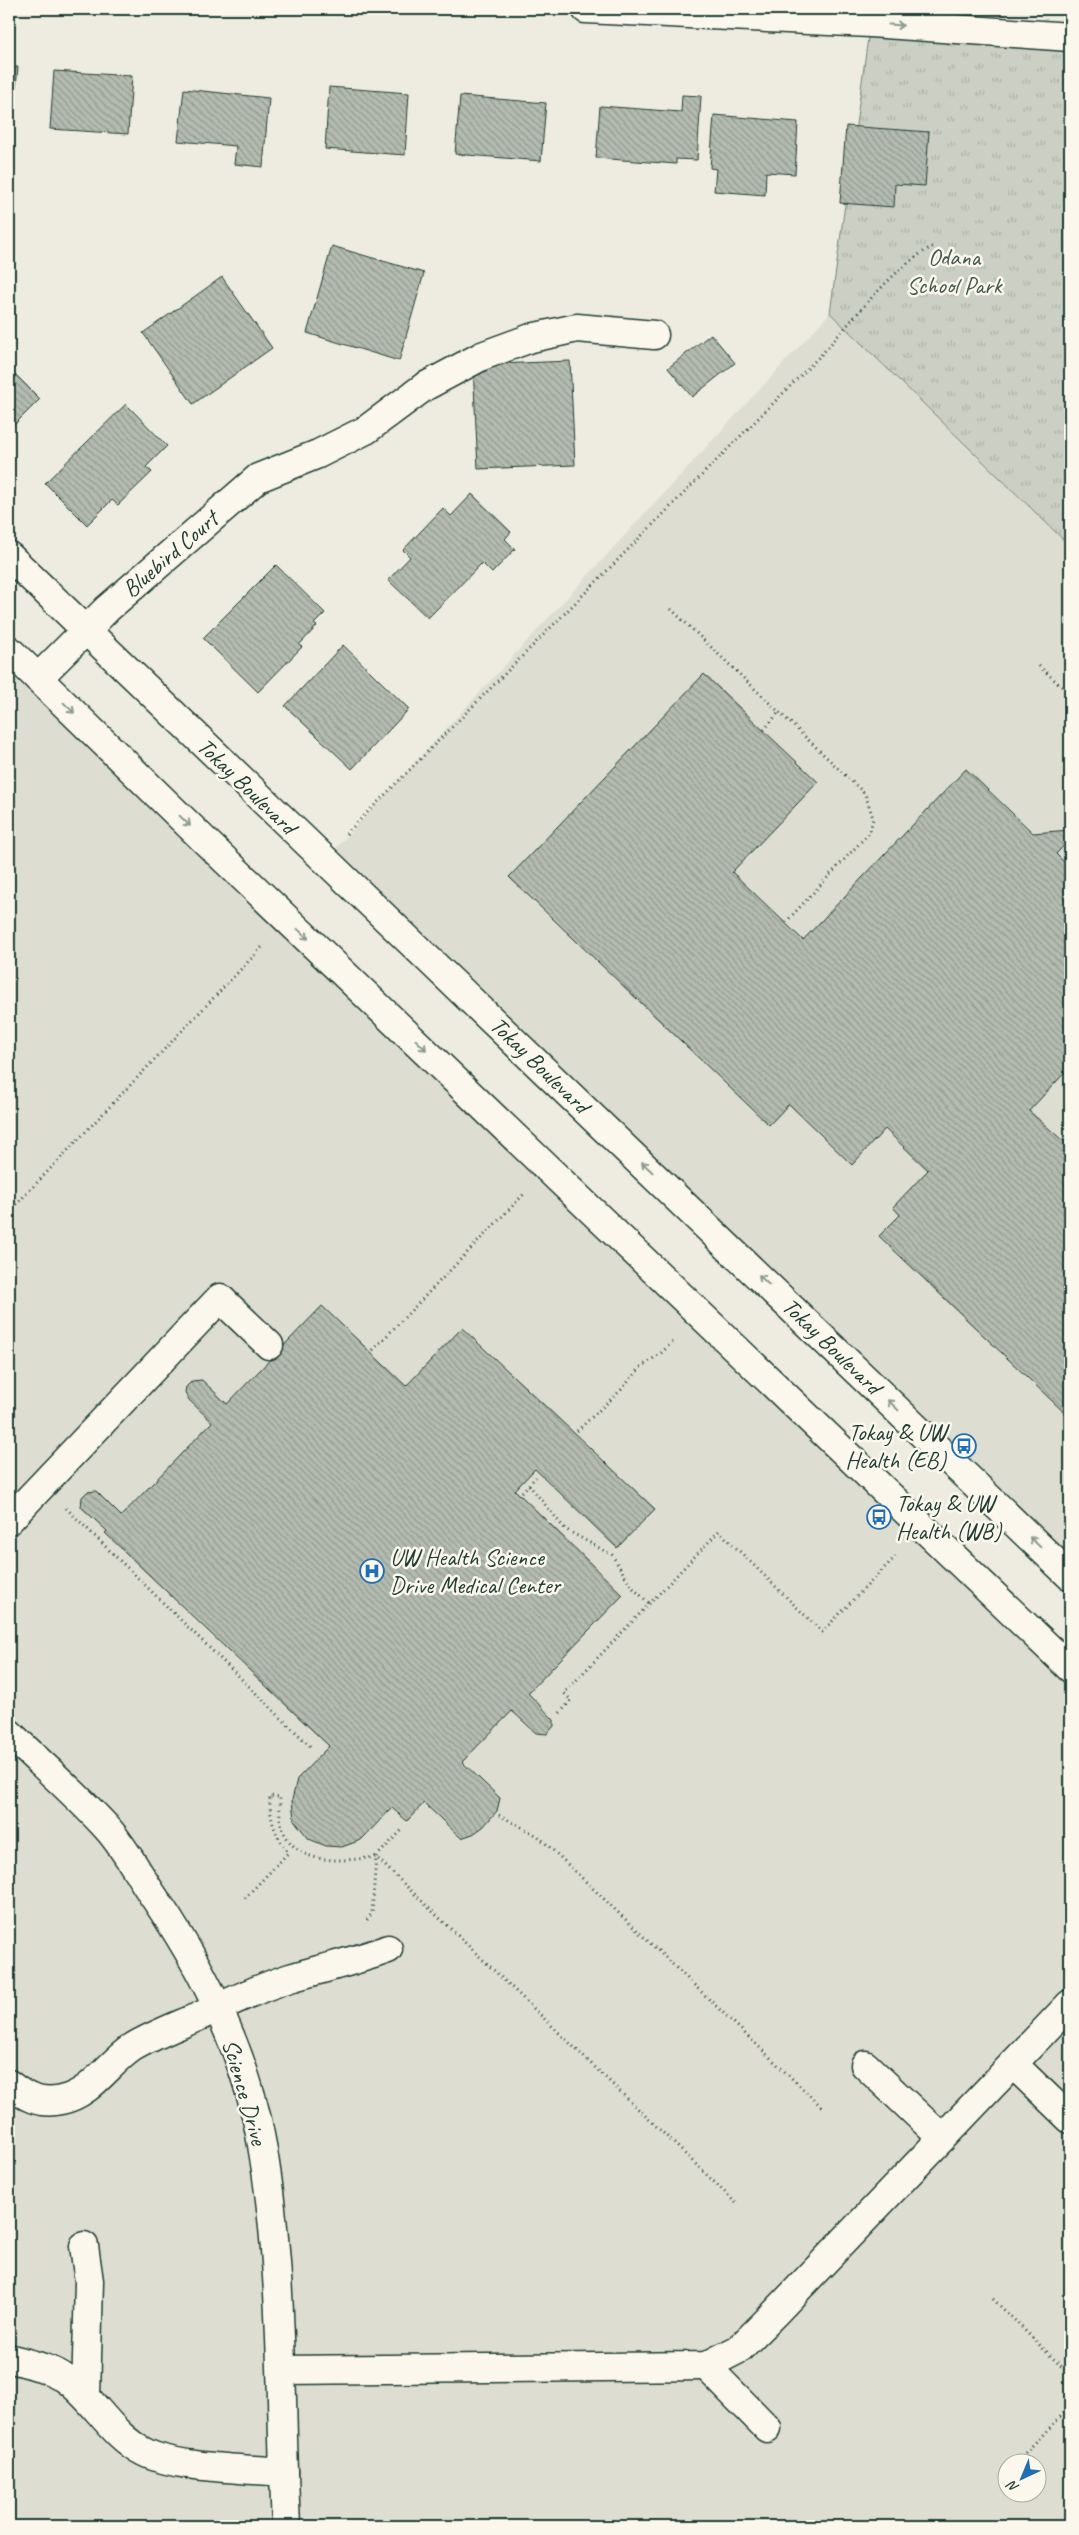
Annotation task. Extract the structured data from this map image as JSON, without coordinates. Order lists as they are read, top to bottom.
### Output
{
  "streets": {
    "street": ["Bluebird Court", "Tokay Boulevard", "Science Drive"]
  },
  "crossings": [
    ["Bluebird Court", "Tokay Boulevard"]
  ],
  "parks": ["Odana School Park"],
  "places": {
    "bus stop": ["Tokay & UW Health (EB)", "Tokay & UW Health (WB)"],
    "hospital": ["UW Health Science Drive Medical Center"]
  },
  "north": "bottom left"
}
